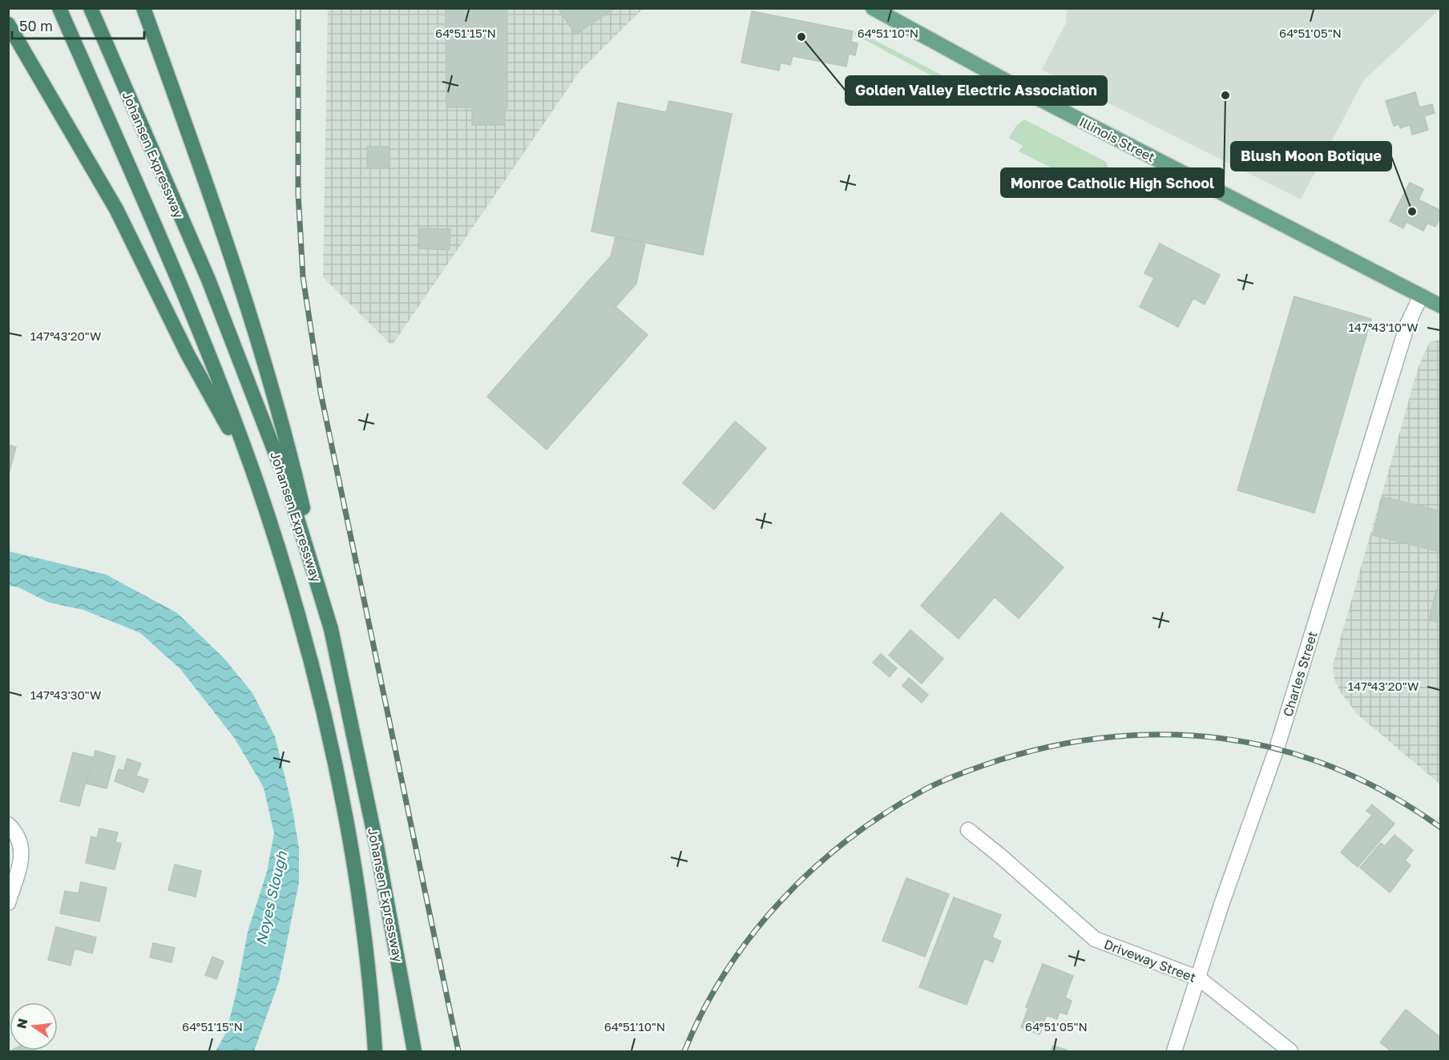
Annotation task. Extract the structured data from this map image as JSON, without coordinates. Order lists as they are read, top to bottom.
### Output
{
  "streets": {
    "highway": ["Johansen Expressway"],
    "main road": ["Illinois Street"],
    "street": ["Charles Street", "Driveway Street"]
  },
  "crossings": [
    ["Illinois Street", "Charles Street"],
    ["Charles Street", "Driveway Street"]
  ],
  "water": ["Noyes Slough"],
  "places": ["Golden Valley Electric Association", "Monroe Catholic High School", "Blush Moon Botique"],
  "scale_bar": "50 m",
  "north": "left",
  "coordinates": [
    "64°51'15\"N",
    "64°51'10\"N",
    "64°51'05\"N",
    "147°43'10\"W",
    "147°43'20\"W",
    "147°43'30\"W"
  ]
}
